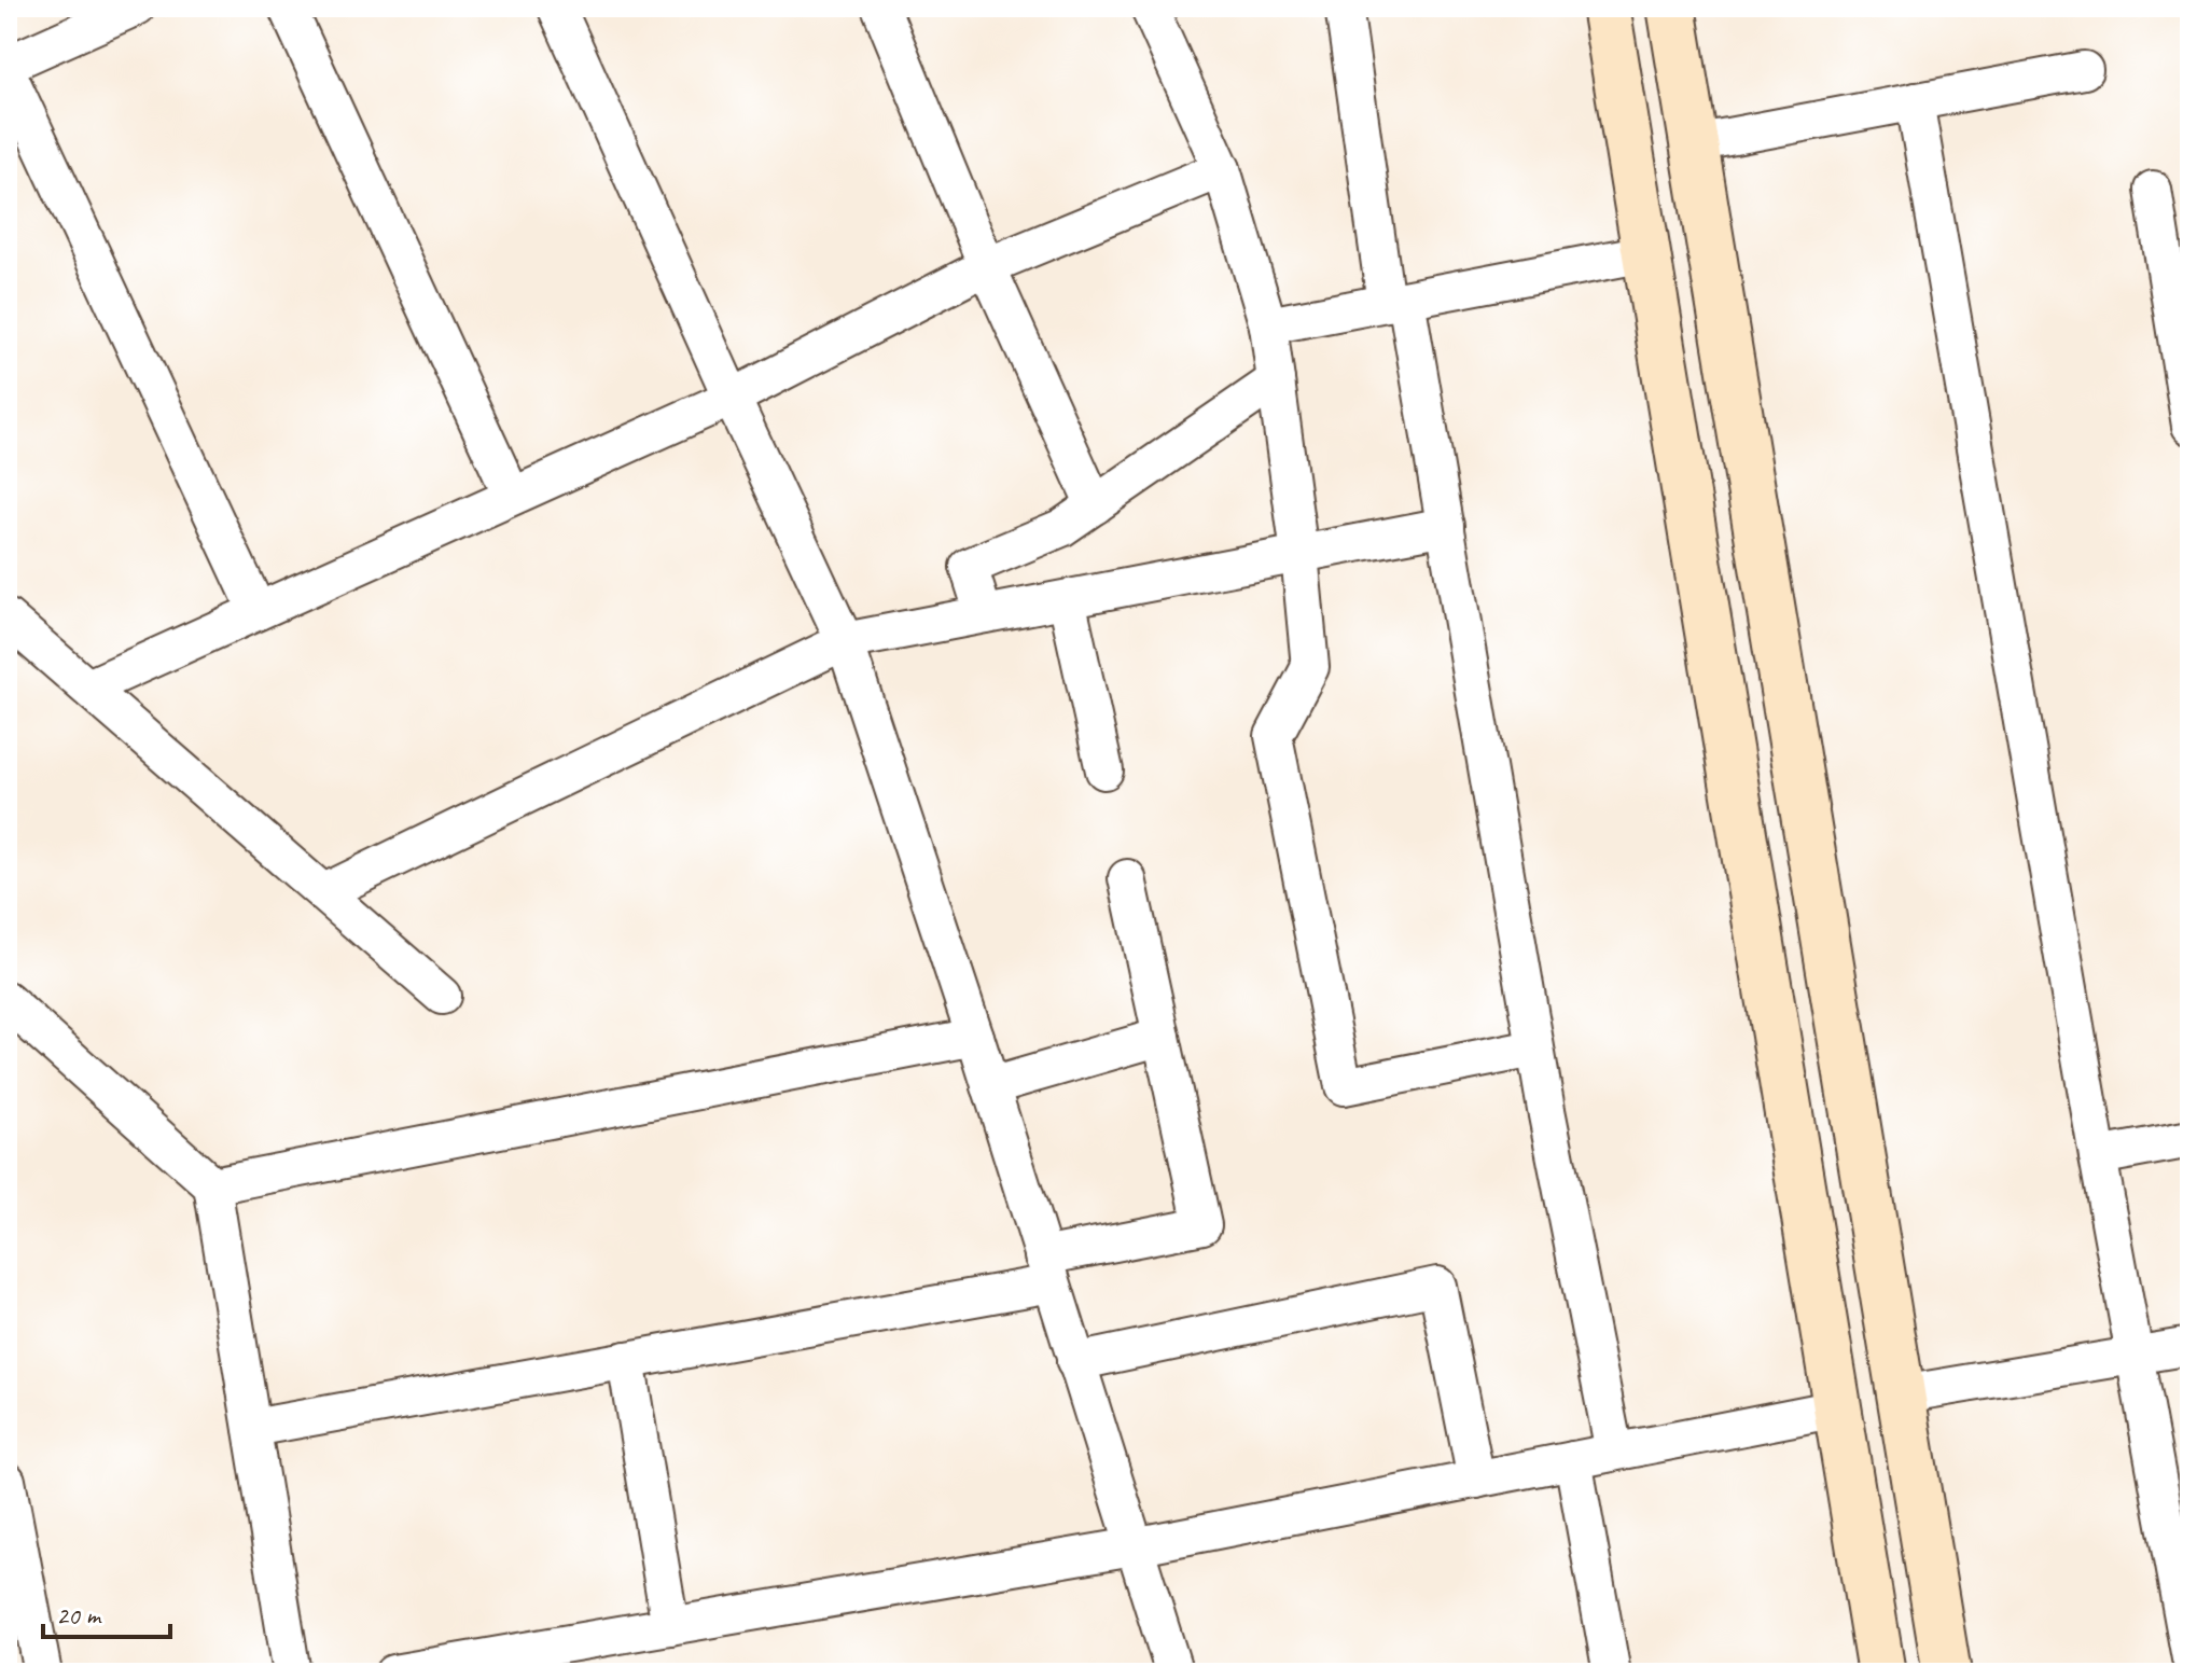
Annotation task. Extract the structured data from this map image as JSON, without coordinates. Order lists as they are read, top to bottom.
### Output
{
  "scale_bar": "20 m"
}
